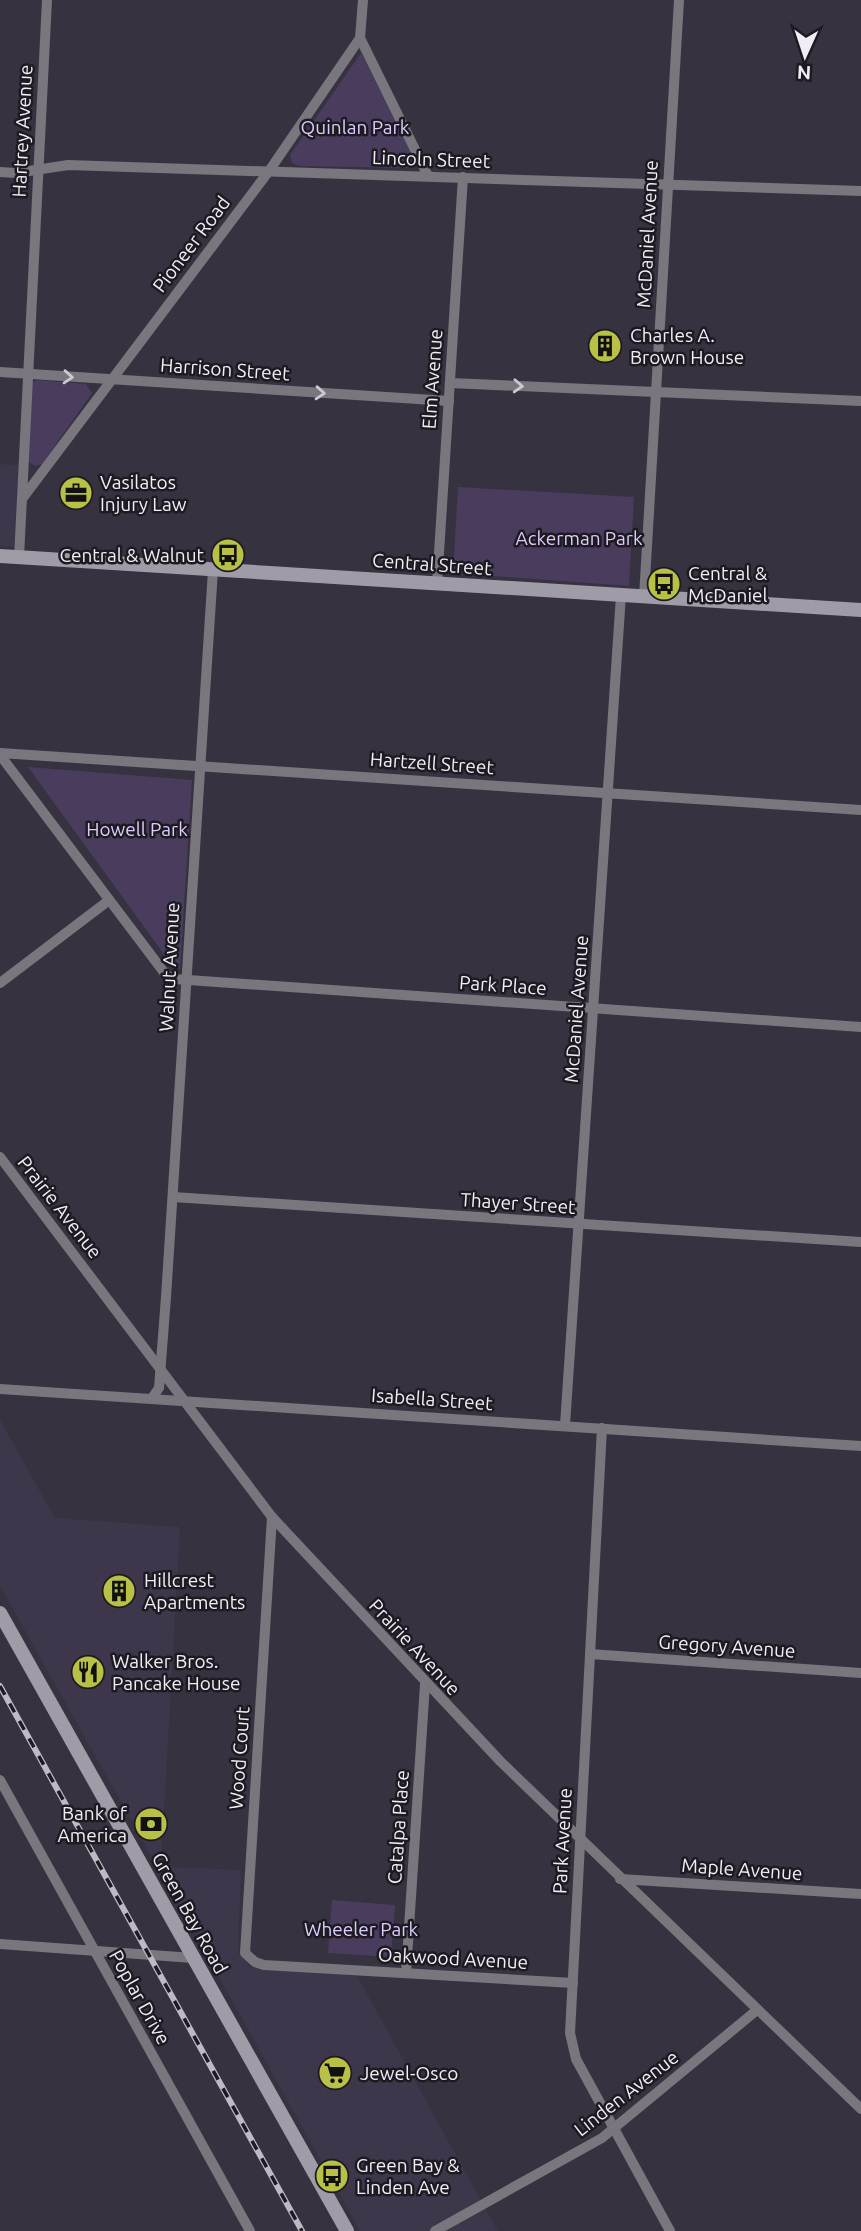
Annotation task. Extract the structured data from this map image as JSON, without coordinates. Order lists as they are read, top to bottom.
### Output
{
  "streets": {
    "main road": ["Central Street", "Green Bay Road"],
    "street": [
      "Hartrey Avenue",
      "Lincoln Street",
      "McDaniel Avenue",
      "Pioneer Road",
      "Harrison Street",
      "Elm Avenue",
      "Hartzell Street",
      "Walnut Avenue",
      "Park Place",
      "Thayer Street",
      "Prairie Avenue",
      "Isabella Street",
      "Gregory Avenue",
      "Wood Court",
      "Catalpa Place",
      "Park Avenue",
      "Maple Avenue",
      "Oakwood Avenue",
      "Poplar Drive",
      "Linden Avenue"
    ]
  },
  "crossings": [
    ["Hartrey Avenue", "Lincoln Street"],
    ["Hartrey Avenue", "Pioneer Road"],
    ["Hartrey Avenue", "Harrison Street"],
    ["Hartrey Avenue", "Central Street"],
    ["Lincoln Street", "McDaniel Avenue"],
    ["Lincoln Street", "Pioneer Road"],
    ["Lincoln Street", "Elm Avenue"],
    ["McDaniel Avenue", "Central Street"],
    ["McDaniel Avenue", "Hartzell Street"],
    ["McDaniel Avenue", "Park Place"],
    ["McDaniel Avenue", "Thayer Street"],
    ["McDaniel Avenue", "Isabella Street"],
    ["Pioneer Road", "Harrison Street"],
    ["Harrison Street", "Elm Avenue"],
    ["Elm Avenue", "Central Street"],
    ["Central Street", "Walnut Avenue"],
    ["Hartzell Street", "Walnut Avenue"],
    ["Walnut Avenue", "Park Place"],
    ["Walnut Avenue", "Thayer Street"],
    ["Walnut Avenue", "Prairie Avenue"],
    ["Walnut Avenue", "Isabella Street"],
    ["Prairie Avenue", "Isabella Street"],
    ["Prairie Avenue", "Wood Court"],
    ["Prairie Avenue", "Catalpa Place"],
    ["Prairie Avenue", "Park Avenue"],
    ["Prairie Avenue", "Maple Avenue"],
    ["Prairie Avenue", "Linden Avenue"],
    ["Isabella Street", "Park Avenue"],
    ["Gregory Avenue", "Park Avenue"],
    ["Wood Court", "Oakwood Avenue"],
    ["Catalpa Place", "Oakwood Avenue"],
    ["Park Avenue", "Oakwood Avenue"],
    ["Park Avenue", "Linden Avenue"]
  ],
  "one_way": ["Harrison Street"],
  "parks": [
    "Quinlan Park",
    "Ackerman Park",
    "Howell Park",
    "Wheeler Park"
  ],
  "places": {
    "building": ["Charles A. Brown House", "Hillcrest Apartments"],
    "office": ["Vasilatos Injury Law"],
    "bus stop": ["Central & Walnut", "Central & McDaniel", "Green Bay & Linden Ave"],
    "restaurant": ["Walker Bros. Pancake House"],
    "bank": ["Bank of America"],
    "supermarket": ["Jewel-Osco"]
  },
  "north": "bottom"
}
